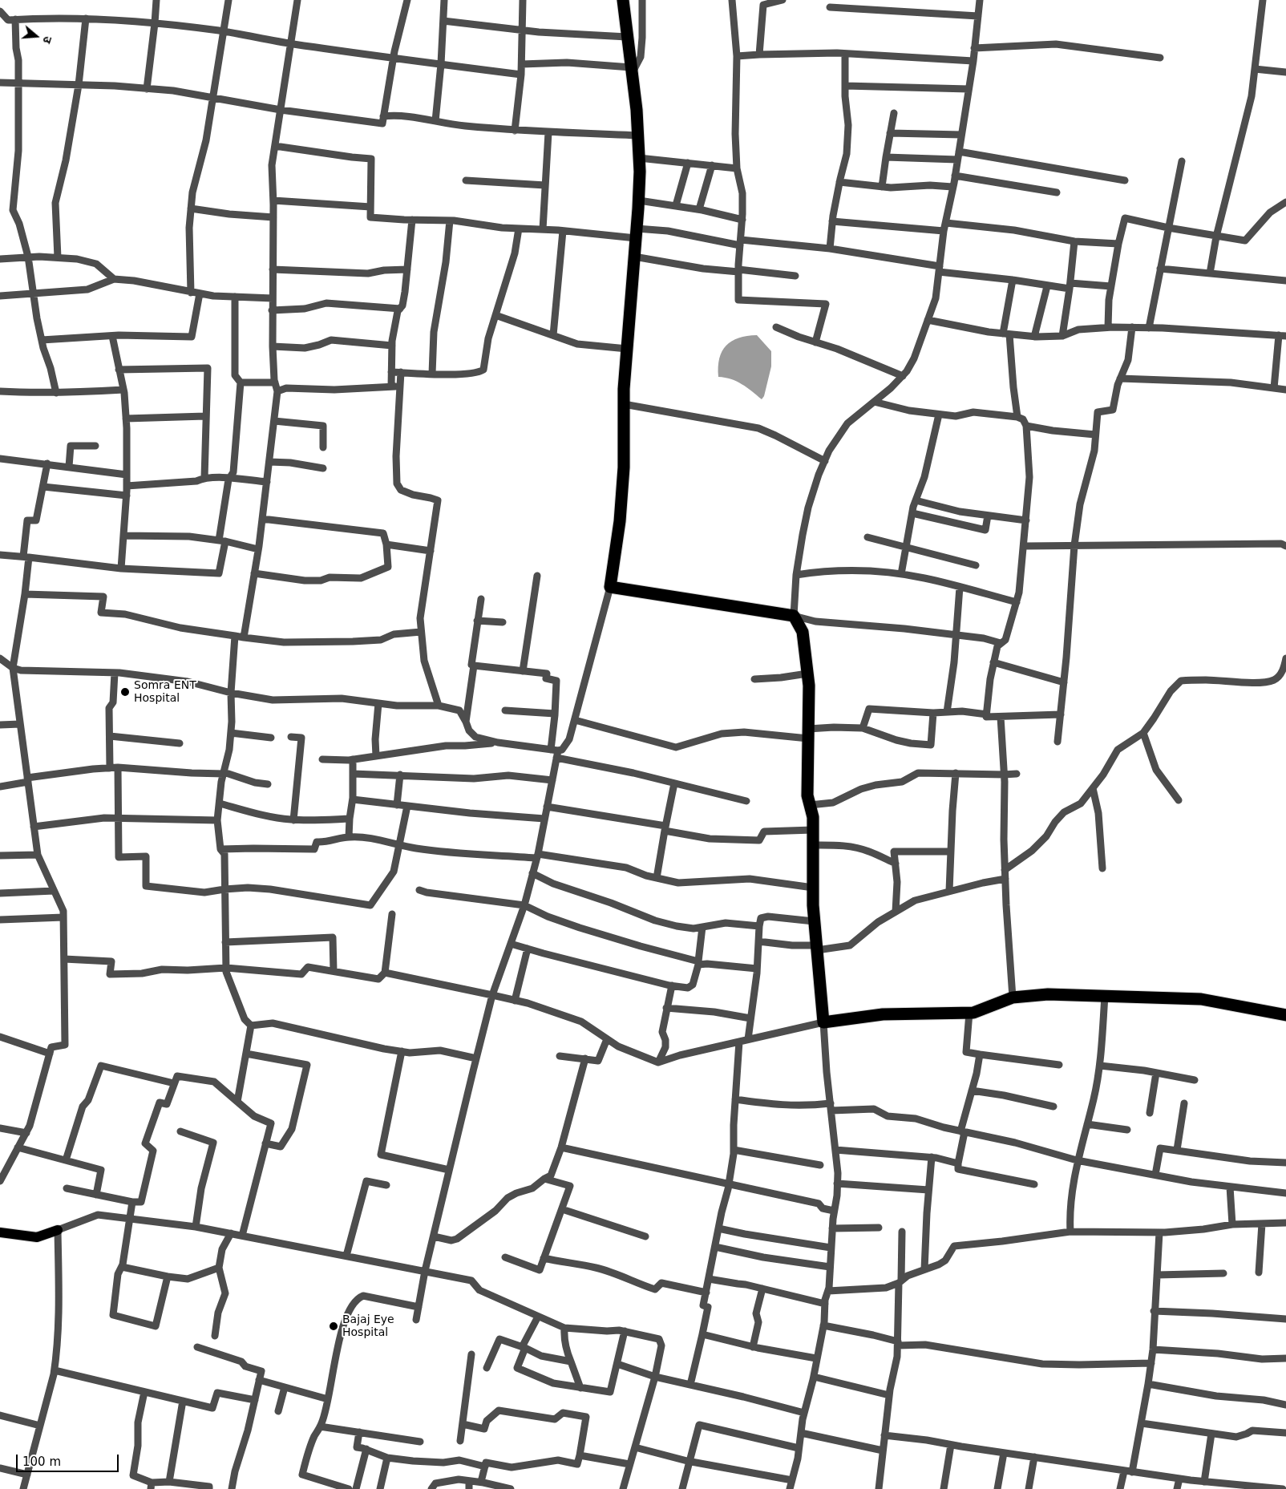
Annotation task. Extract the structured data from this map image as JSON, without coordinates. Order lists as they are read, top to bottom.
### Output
{
  "places": ["Somra ENT Hospital", "Bajaj Eye Hospital"],
  "scale_bar": "100 m",
  "north": "right"
}
